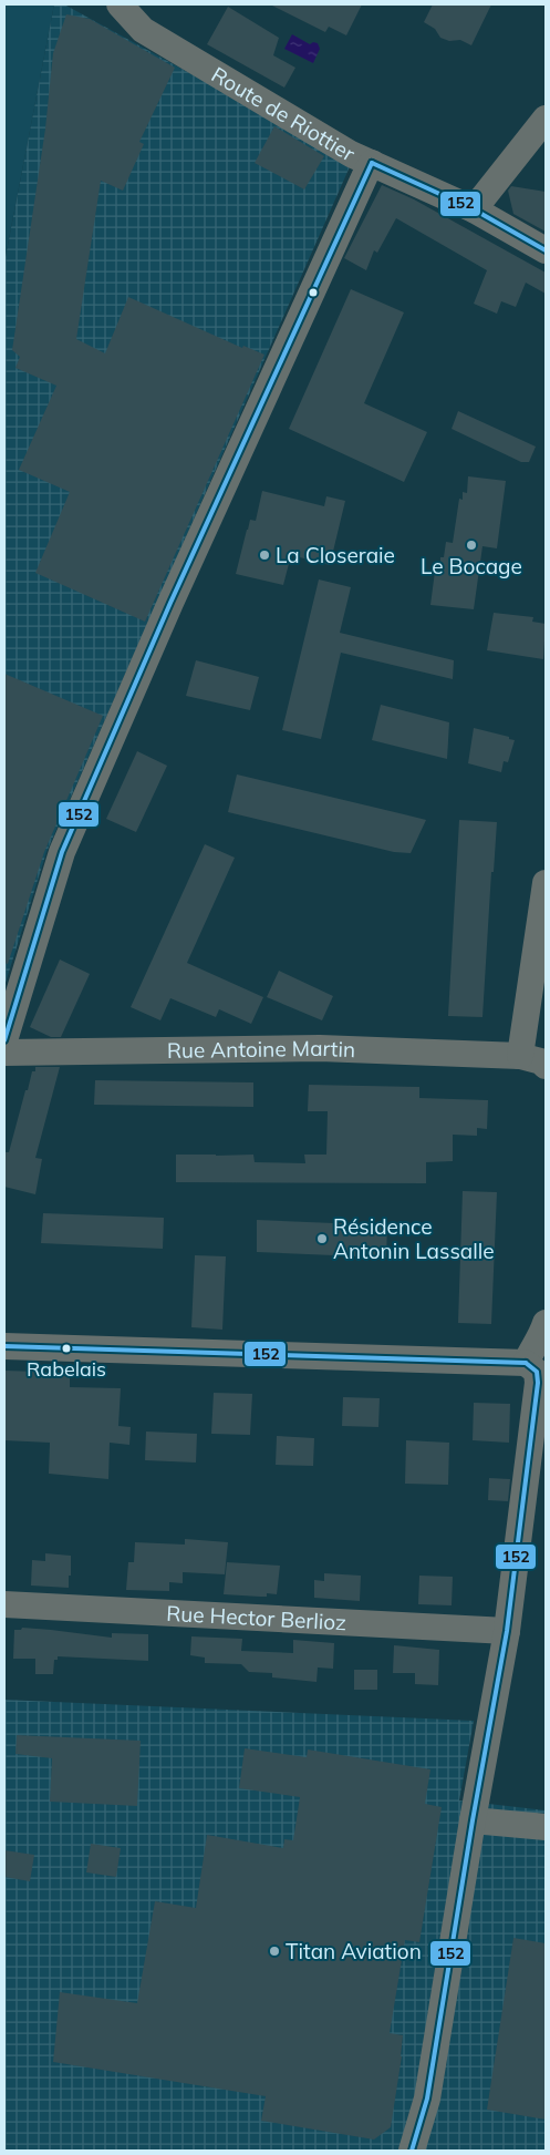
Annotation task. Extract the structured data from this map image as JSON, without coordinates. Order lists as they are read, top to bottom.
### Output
{
  "streets": {
    "street": ["Route de Riottier", "Rue Antoine Martin", "Rue Hector Berlioz"]
  },
  "places": [
    "Le Bocage",
    "La Closeraie",
    "Résidence Antonin Lassalle",
    "Rabelais",
    "Titan Aviation"
  ],
  "lines": ["transit line 152"]
}
